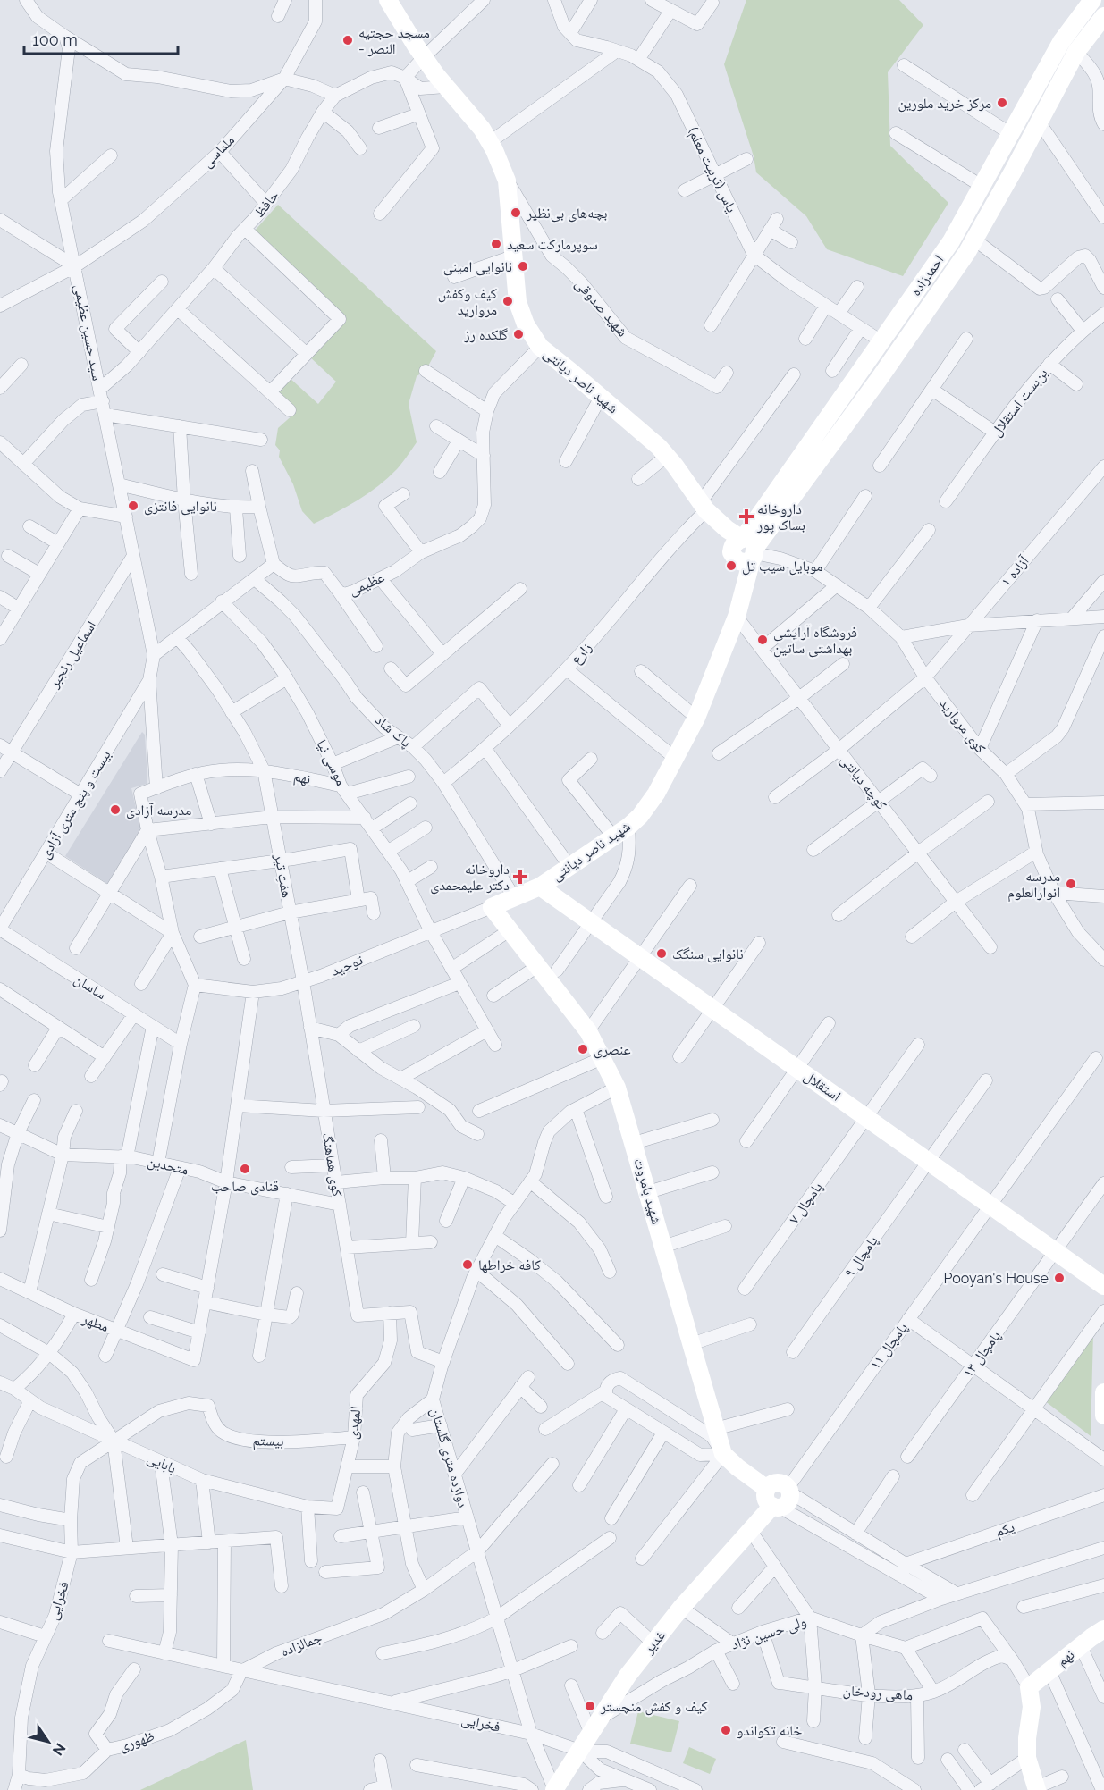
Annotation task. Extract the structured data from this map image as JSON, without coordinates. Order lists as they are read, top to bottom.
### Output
{
  "streets": {
    "main road": [
      "احمدزاده",
      "شهید ناصر دیانتی",
      "نهم",
      "استقلال",
      "شهید بامروت",
      "غدیر"
    ],
    "street": [
      "ملماسی",
      "یاس (تربیت معلم)",
      "حافظ",
      "شهید صدوقی",
      "سید حسین عظیمی",
      "بن‌بست استقلال",
      "آزاده ۱",
      "عظیمی",
      "زارع",
      "اسماعیل رنجبر",
      "کوی مروارید",
      "پاک شاد",
      "موسی نیا",
      "کوچه دیانتی",
      "بیست و پنج متری آزادی",
      "هفتِ تیر",
      "توحید",
      "ساسان",
      "کوی هماهنگ",
      "متحدین",
      "پامچال ۷",
      "پامچال ۹",
      "مطهر",
      "پامچال ۱۱",
      "پامچال ۱۳",
      "المهدی",
      "بیستم",
      "دوازده متری گلستان",
      "بابایی",
      "یکم",
      "فخرایی",
      "ولی حسین نژاد",
      "جمالزاده",
      "ماهی رودخان",
      "ظهوری"
    ]
  },
  "crossings": [
    ["ملماسی", "سید حسین عظیمی"],
    ["یاس (تربیت معلم)", "احمدزاده"],
    ["حافظ", "سید حسین عظیمی"],
    ["حافظ", "شهید ناصر دیانتی"],
    ["احمدزاده", "شهید ناصر دیانتی"],
    ["احمدزاده", "کوی مروارید"],
    ["شهید صدوقی", "شهید ناصر دیانتی"],
    ["سید حسین عظیمی", "اسماعیل رنجبر"],
    ["سید حسین عظیمی", "بیست و پنج متری آزادی"],
    ["شهید ناصر دیانتی", "زارع"],
    ["شهید ناصر دیانتی", "کوی مروارید"],
    ["شهید ناصر دیانتی", "پاک شاد"],
    ["شهید ناصر دیانتی", "کوچه دیانتی"],
    ["شهید ناصر دیانتی", "توحید"],
    ["شهید ناصر دیانتی", "استقلال"],
    ["شهید ناصر دیانتی", "شهید بامروت"],
    ["آزاده ۱", "کوی مروارید"],
    ["آزاده ۱", "کوچه دیانتی"],
    ["زارع", "پاک شاد"],
    ["موسی نیا", "نهم"],
    ["موسی نیا", "توحید"],
    ["نهم", "هفتِ تیر"],
    ["بیست و پنج متری آزادی", "ساسان"],
    ["هفتِ تیر", "توحید"],
    ["هفتِ تیر", "کوی هماهنگ"],
    ["توحید", "کوی هماهنگ"],
    ["توحید", "شهید بامروت"],
    ["استقلال", "پامچال ۷"],
    ["استقلال", "پامچال ۹"],
    ["استقلال", "پامچال ۱۱"],
    ["استقلال", "پامچال ۱۳"],
    ["کوی هماهنگ", "متحدین"],
    ["کوی هماهنگ", "المهدی"],
    ["شهید بامروت", "دوازده متری گلستان"],
    ["پامچال ۱۱", "غدیر"],
    ["المهدی", "بیستم"],
    ["المهدی", "بابایی"],
    ["بیستم", "بابایی"],
    ["بیستم", "فخرایی"],
    ["دوازده متری گلستان", "فخرایی"],
    ["دوازده متری گلستان", "غدیر"],
    ["دوازده متری گلستان", "جمالزاده"],
    ["بابایی", "فخرایی"],
    ["فخرایی", "جمالزاده"],
    ["فخرایی", "ظهوری"],
    ["ولی حسین نژاد", "غدیر"],
    ["ولی حسین نژاد", "ماهی رودخان"],
    ["جمالزاده", "ظهوری"]
  ],
  "places": {
    "other": [
      "مسجد حجتیه - النصر",
      "مرکز خرید ملورین",
      "بچه‌های بی‌نظیر",
      "سوپرمارکت سعید",
      "نانوایی امینی",
      "کیف و‌کفش مروارید",
      "گلکده رز",
      "نانوایی فانتزی",
      "موبایل سیب تل",
      "فروشگاه آرایشی بهداشتی ساتین",
      "مدرسه آزادی",
      "مدرسه انوارالعلوم",
      "نانوایی سنگک",
      "عنصری",
      "قنادی صاحب",
      "کافه خراطها",
      "Pooyan's House",
      "کیف و کفش منچستر",
      "خانه تکواندو"
    ],
    "health": ["داروخانه بساک پور", "داروخانه دکتر علیمحمدی"]
  },
  "scale_bar": "100 m",
  "north": "bottom right"
}
